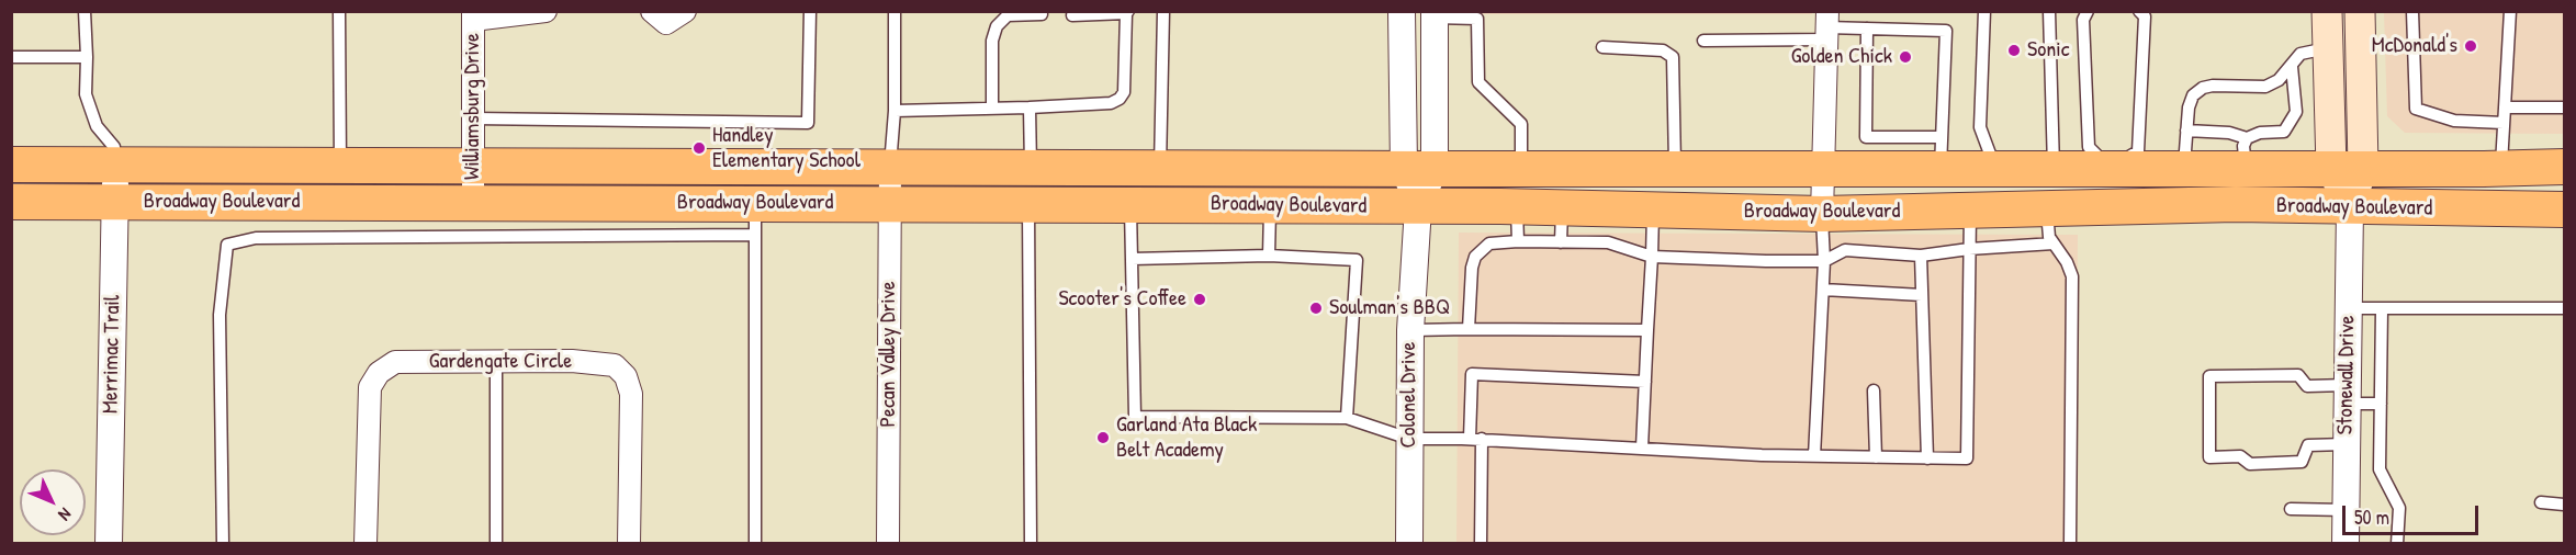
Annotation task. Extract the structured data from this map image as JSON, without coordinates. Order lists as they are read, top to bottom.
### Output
{
  "streets": {
    "main road": ["Broadway Boulevard"],
    "street": [
      "Williamsburg Drive",
      "Merrimac Trail",
      "Pecan Valley Drive",
      "Gardengate Circle",
      "Stonewall Drive",
      "Colonel Drive"
    ]
  },
  "crossings": [
    ["Williamsburg Drive", "Broadway Boulevard"],
    ["Broadway Boulevard", "Merrimac Trail"],
    ["Broadway Boulevard", "Pecan Valley Drive"],
    ["Broadway Boulevard", "Stonewall Drive"],
    ["Broadway Boulevard", "Colonel Drive"]
  ],
  "places": [
    "McDonald's",
    "Sonic",
    "Golden Chick",
    "Handley Elementary School",
    "Scooter's Coffee",
    "Soulman's BBQ",
    "Garland Ata Black Belt Academy"
  ],
  "scale_bar": "50 m",
  "north": "bottom right"
}
